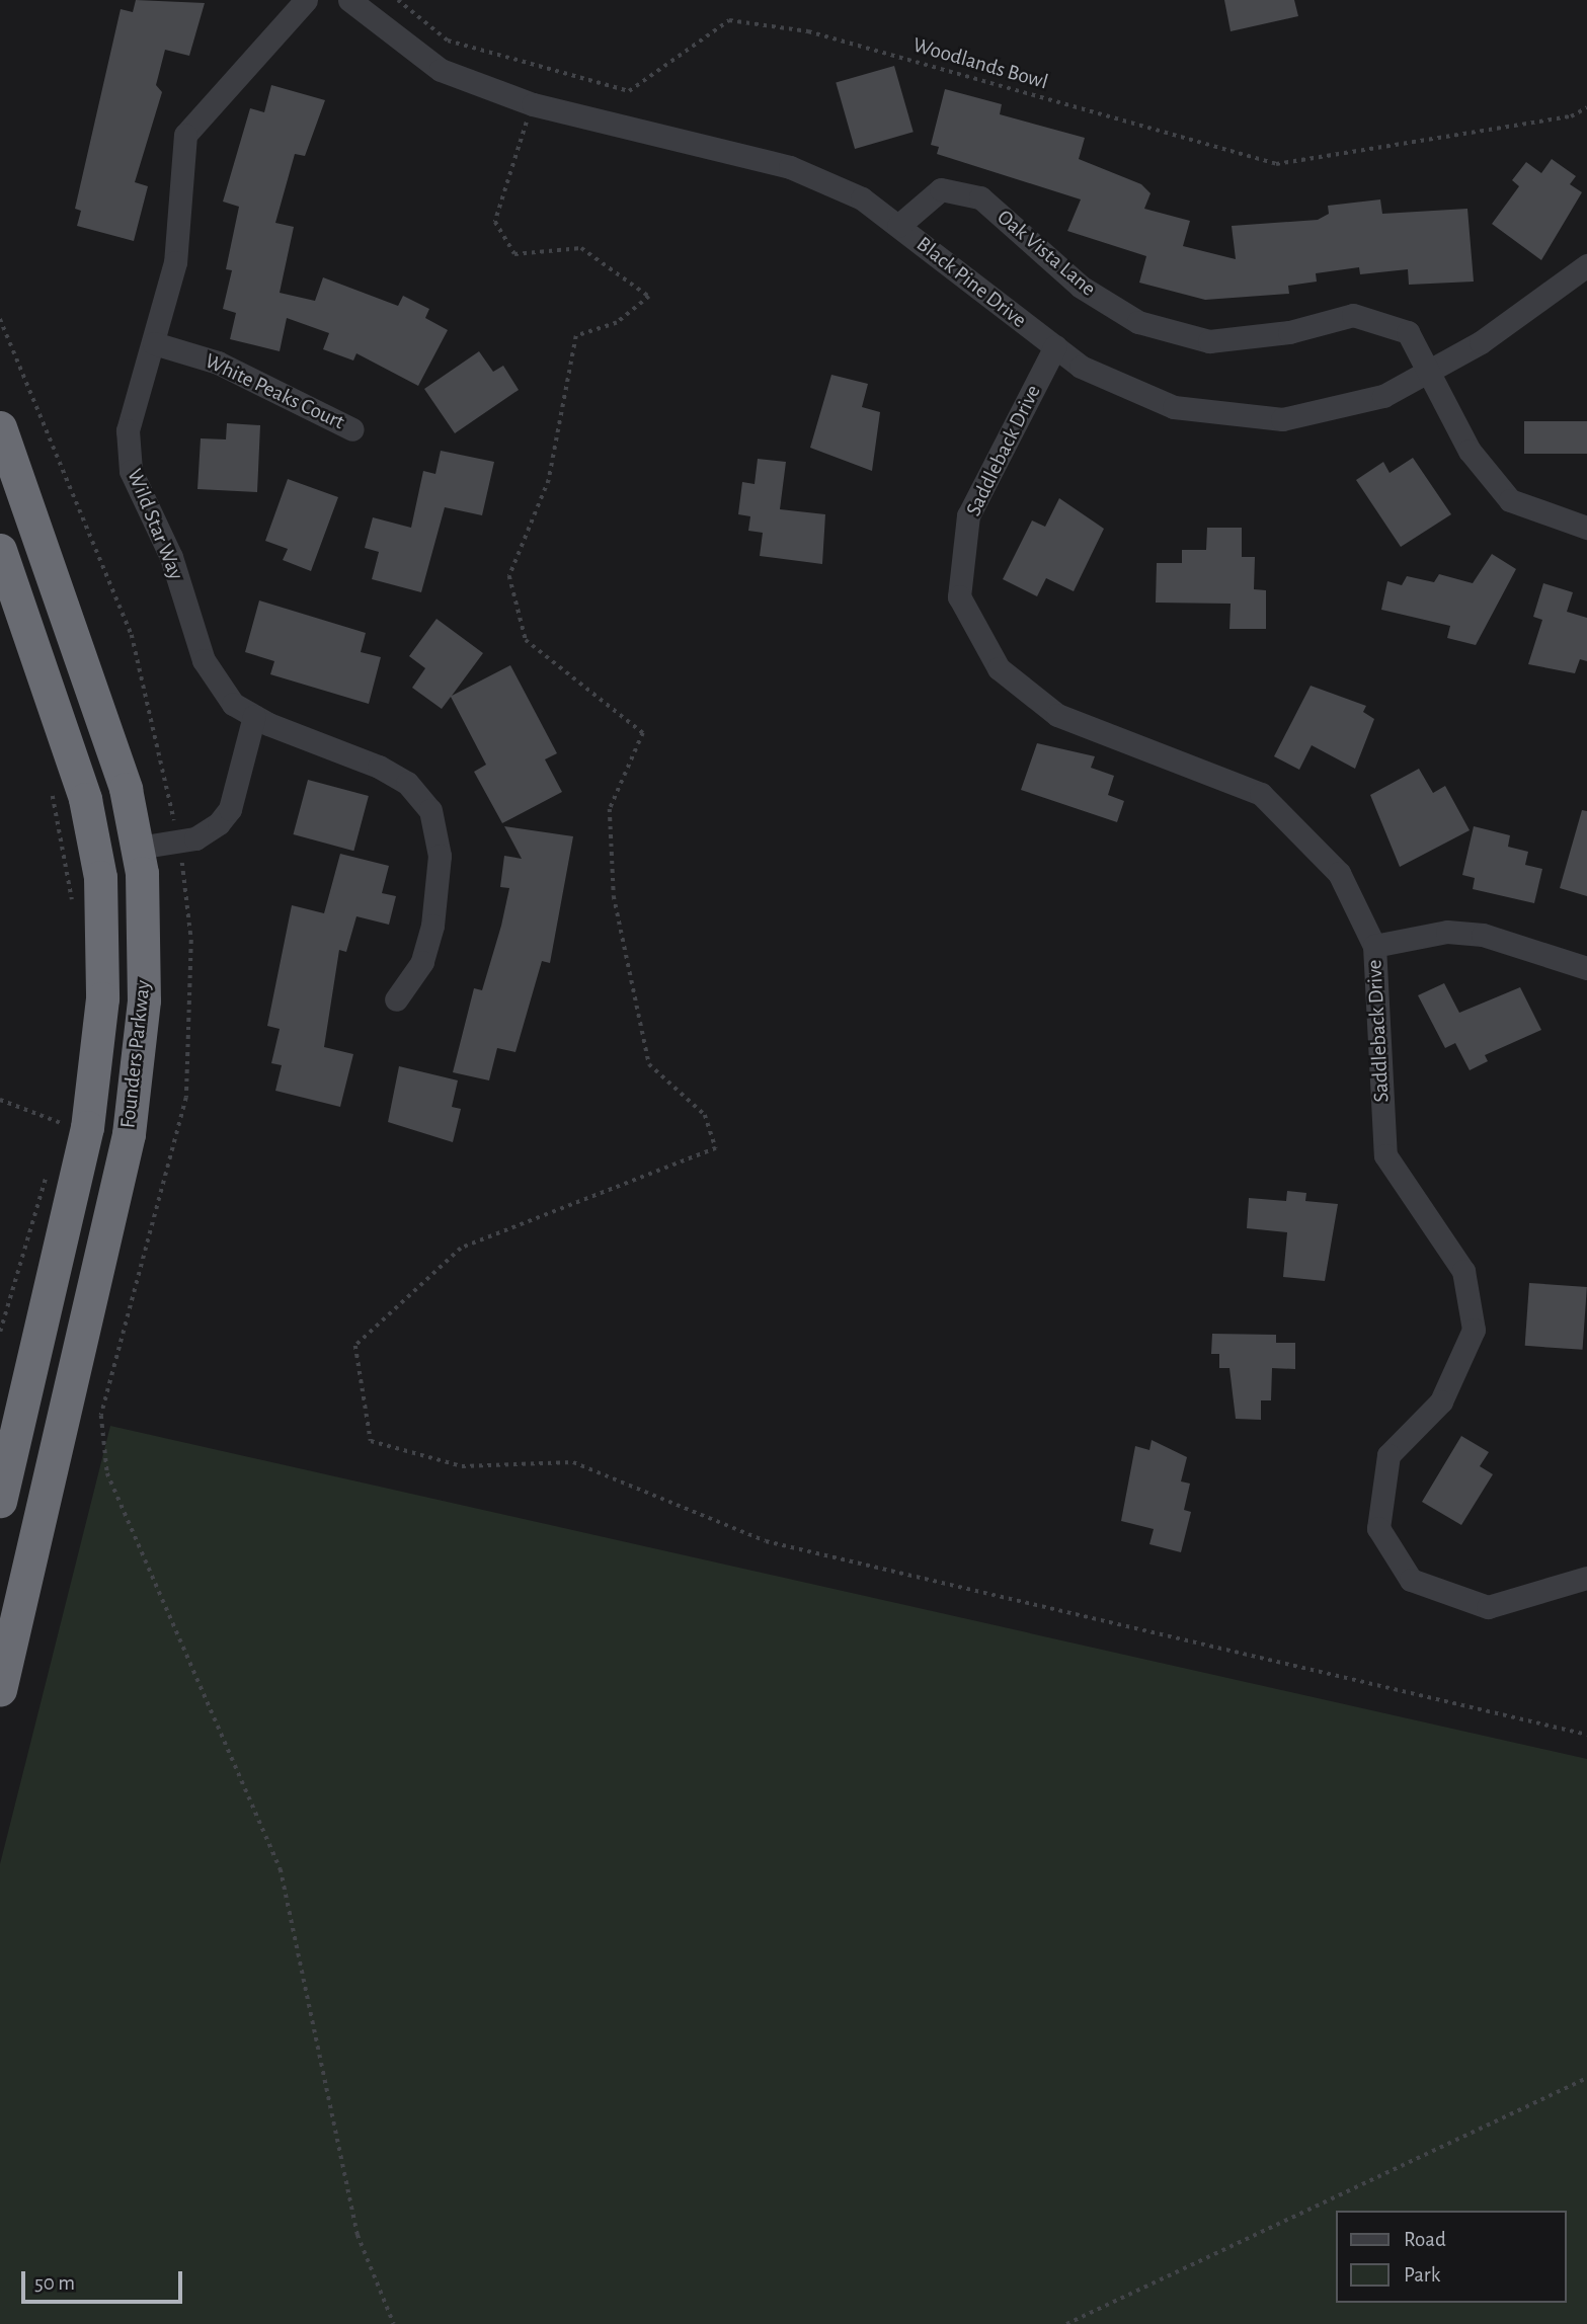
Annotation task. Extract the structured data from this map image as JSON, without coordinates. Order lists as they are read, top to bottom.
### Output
{
  "streets": {
    "highway": ["Founders Parkway"],
    "street": [
      "Oak Vista Lane",
      "Black Pine Drive",
      "White Peaks Court",
      "Saddleback Drive",
      "Wild Star Way"
    ],
    "path": ["Woodlands Bowl"]
  },
  "crossings": [
    ["Oak Vista Lane", "Black Pine Drive"],
    ["Black Pine Drive", "Saddleback Drive"],
    ["White Peaks Court", "Wild Star Way"]
  ],
  "legend": ["Road", "Park"],
  "scale_bar": "50 m"
}
